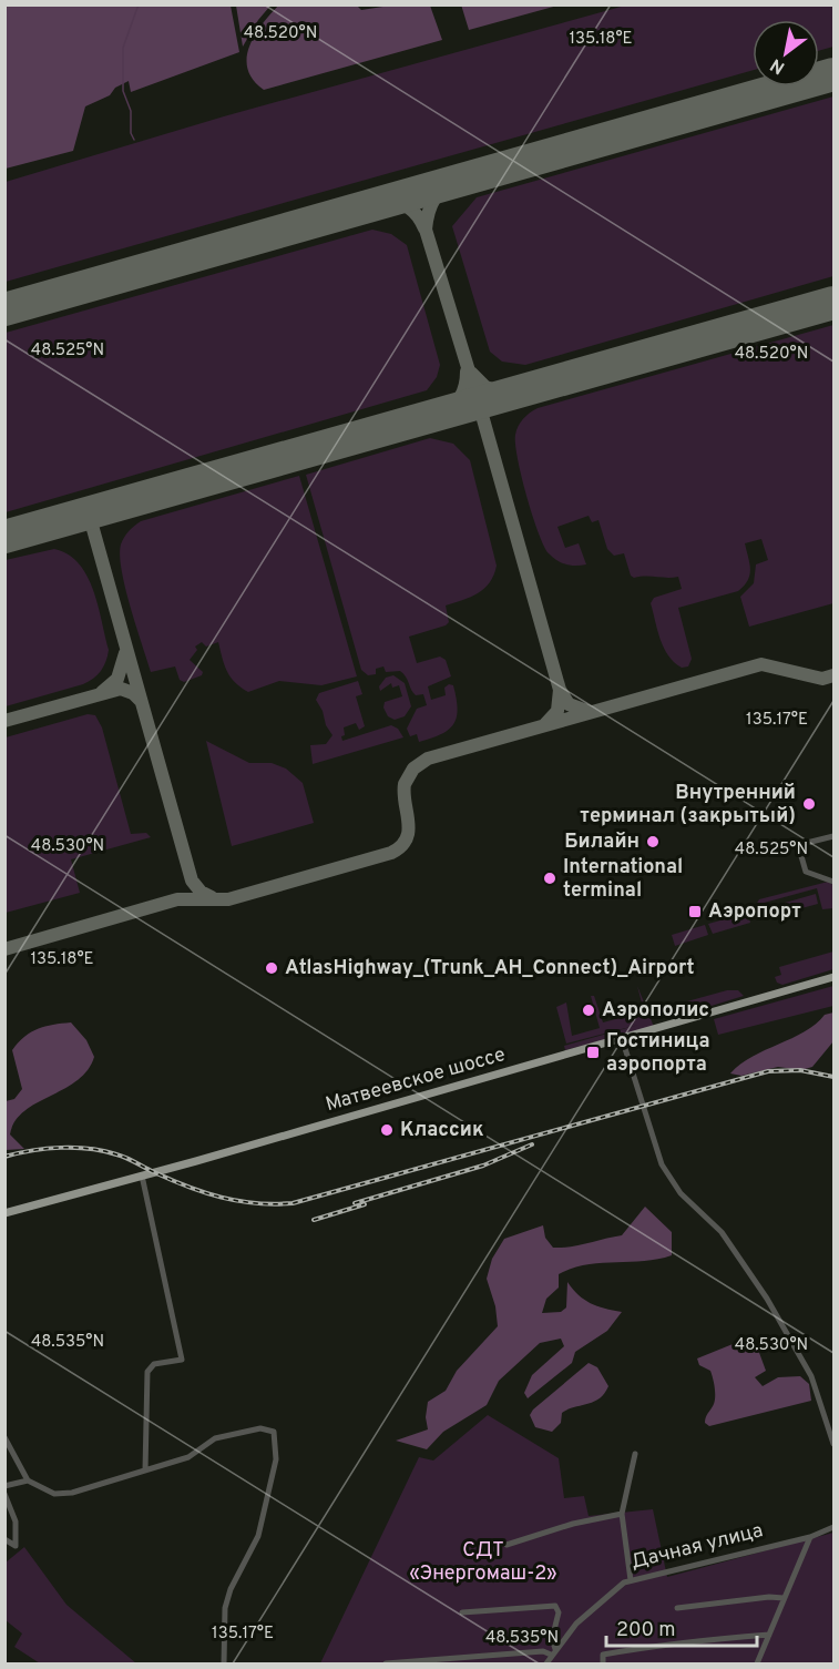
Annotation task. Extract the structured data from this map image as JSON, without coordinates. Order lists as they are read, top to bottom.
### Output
{
  "streets": {
    "main road": ["Матвеевское шоссе"],
    "street": ["Дачная улица"]
  },
  "parks": ["СДТ «Энергомаш-2»"],
  "places": {
    "other": [
      "Внутренний терминал (закрытый)",
      "Билайн",
      "International terminal",
      "AtlasHighway_(Trunk_AH_Connect)_Airport",
      "Аэрополис",
      "Классик"
    ],
    "transit": ["Аэропорт", "Гостиница аэропорта"]
  },
  "scale_bar": "200 m",
  "north": "bottom left",
  "coordinates": [
    "48.520°N",
    "135.18°E",
    "48.525°N",
    "135.17°E",
    "48.530°N",
    "48.535°N"
  ]
}
